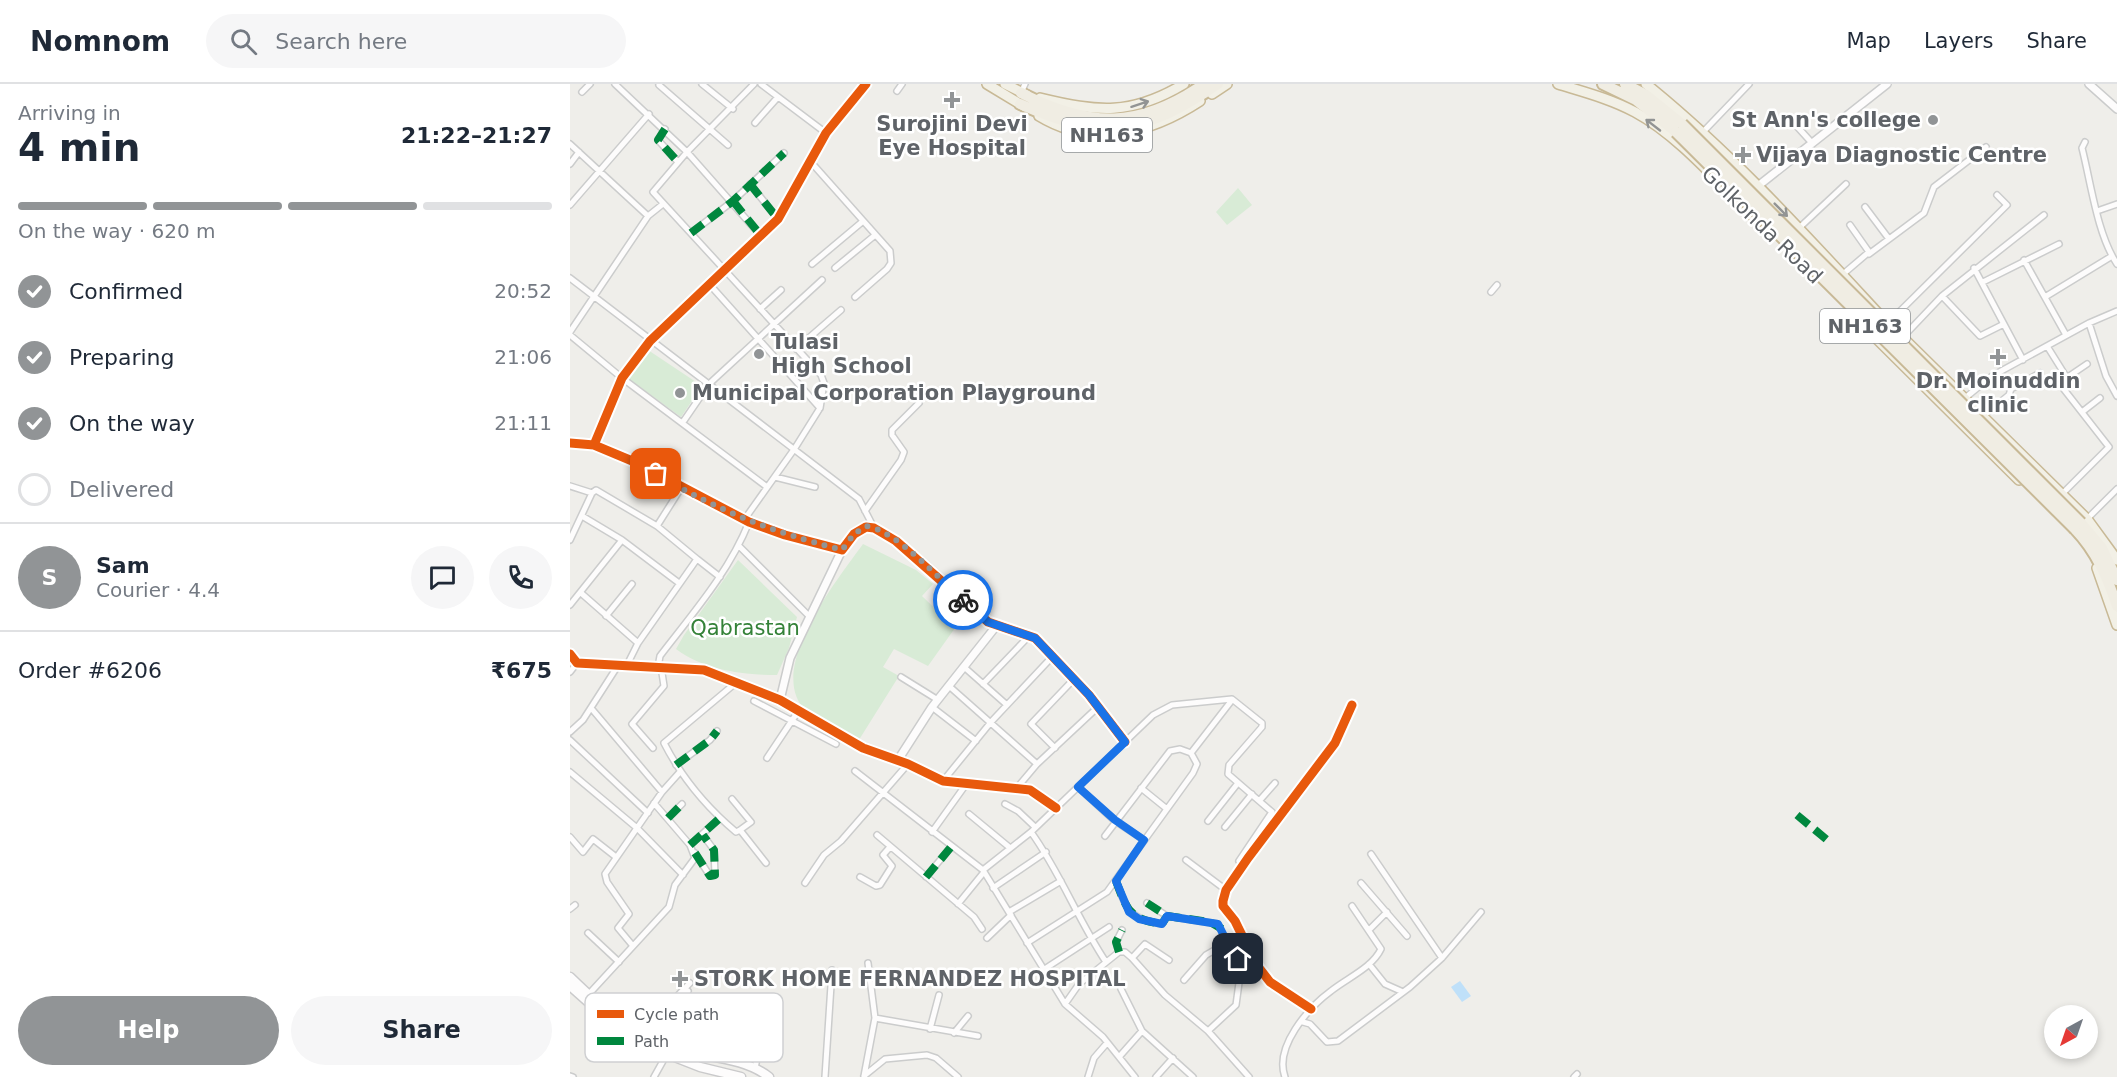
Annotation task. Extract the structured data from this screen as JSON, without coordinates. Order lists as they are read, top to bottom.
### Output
{
  "streets": {
    "highway": ["NH163", "Golkonda Road"]
  },
  "parks": ["Qabrastan"],
  "places": {
    "health": [
      "Surojini Devi Eye Hospital",
      "Vijaya Diagnostic Centre",
      "Dr. Moinuddin clinic",
      "STORK HOME FERNANDEZ HOSPITAL"
    ],
    "other": ["St Ann's college", "Tulasi High School", "Municipal Corporation Playground"]
  },
  "legend": ["Cycle path", "Path"],
  "north": "bottom left",
  "page": {
    "header": "Nomnom",
    "search": "Search here",
    "nav": ["Map", "Layers", "Share"],
    "heading": ["4 min", "Arriving in", "21:22–21:27"],
    "panel": [
      "Sam",
      "Courier · 4.4",
      "Order #6206",
      "₹675"
    ],
    "bar": "On the way · 620 m",
    "list": [
      ["Confirmed", "20:52"],
      ["Preparing", "21:06"],
      ["On the way", "21:11"],
      "Delivered"
    ],
    "round": "S",
    "buttons": ["Help", "Share"]
  }
}
